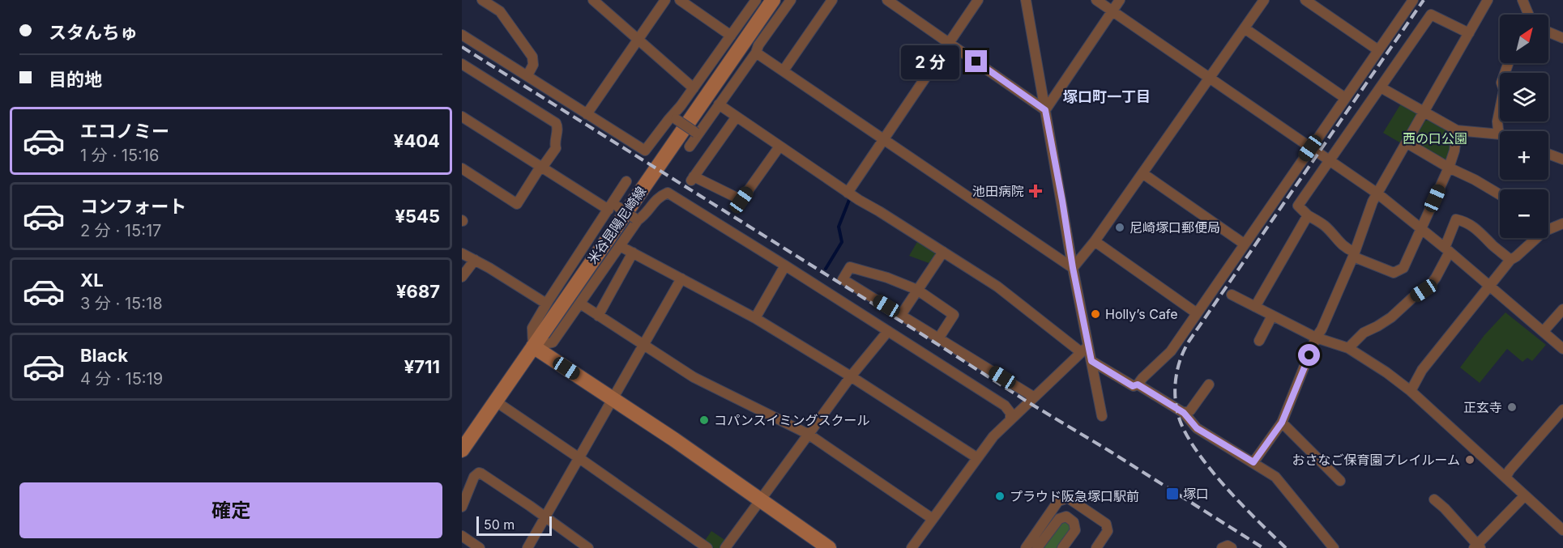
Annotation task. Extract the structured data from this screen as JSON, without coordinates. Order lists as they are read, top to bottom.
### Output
{
  "streets": {
    "main road": ["米谷昆陽尼崎線"]
  },
  "districts": ["塚口町一丁目"],
  "parks": ["西の口公園"],
  "places": {
    "health": ["池田病院"],
    "other": [
      "尼崎塚口郵便局",
      "Holly’s Cafe",
      "正玄寺",
      "コパンスイミングスクール",
      "おさなご保育園プレイルーム",
      "プラウド阪急塚口駅前"
    ],
    "transit": ["塚口"]
  },
  "scale_bar": "50 m",
  "north": "top right",
  "page": {
    "banner": ["スタんちゅ", "目的地"],
    "map_buttons": ["+", "−"],
    "bubble": "2 分",
    "list": [
      {
        "name": "エコノミー",
        "note": "1 分 · 15:16",
        "value": "¥404"
      },
      {
        "name": "コンフォート",
        "note": "2 分 · 15:17",
        "value": "¥545"
      },
      {
        "name": "XL",
        "note": "3 分 · 15:18",
        "value": "¥687"
      },
      {
        "name": "Black",
        "note": "4 分 · 15:19",
        "value": "¥711"
      }
    ],
    "buttons": "確定",
    "scale": "50 m"
  }
}
